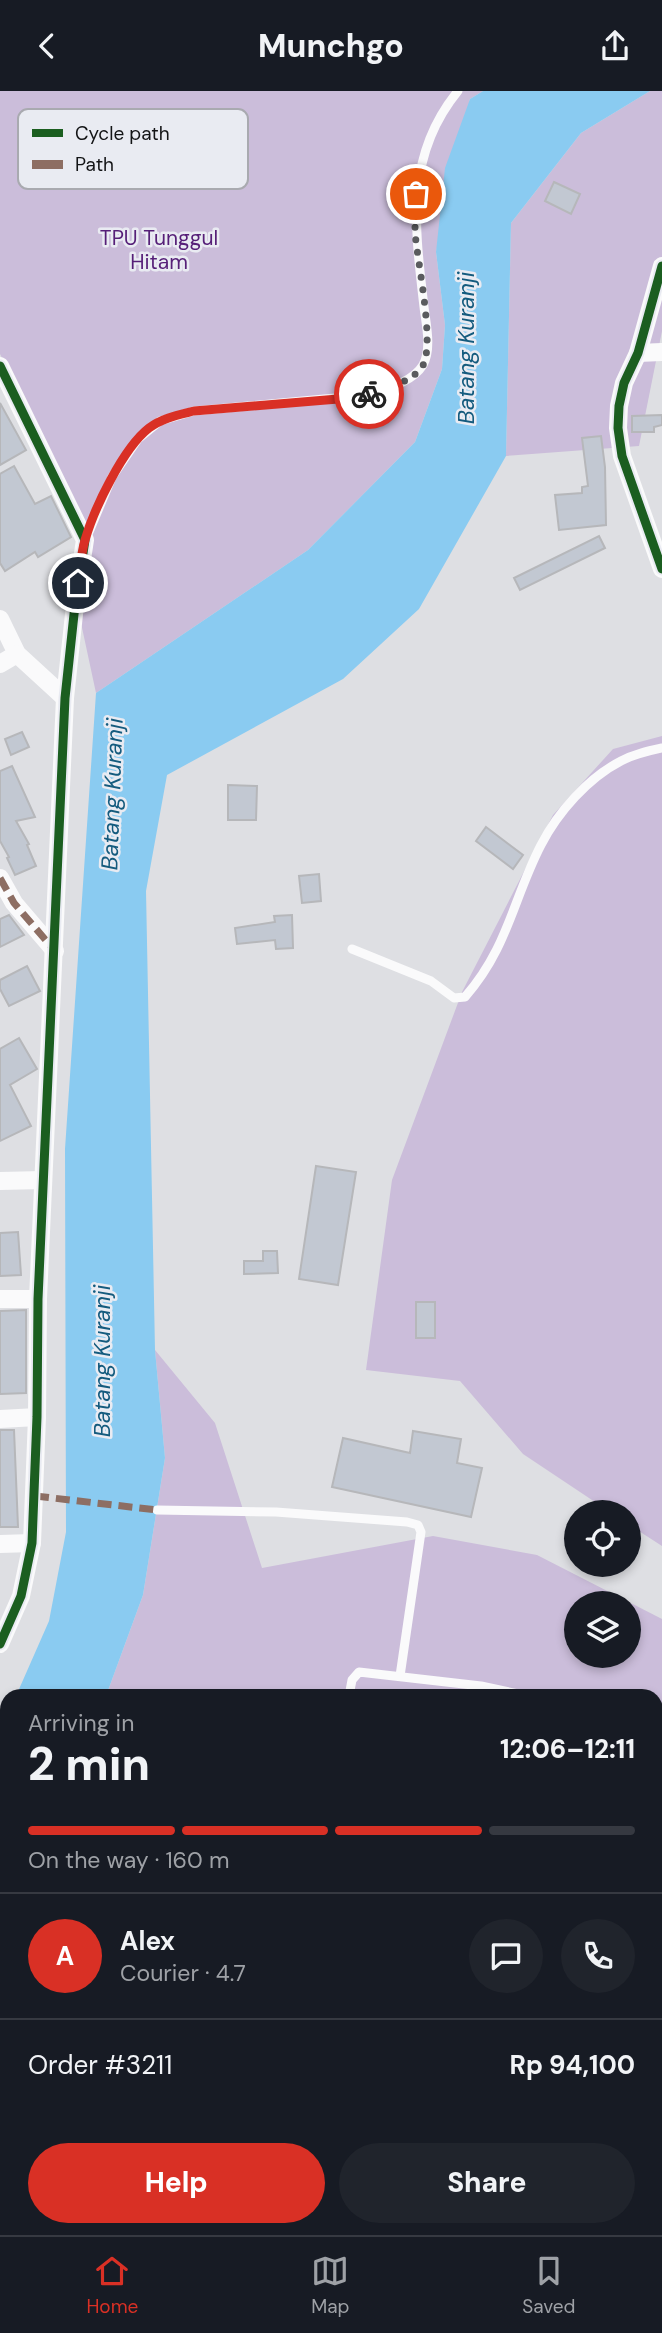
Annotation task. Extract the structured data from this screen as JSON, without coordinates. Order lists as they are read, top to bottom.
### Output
{
  "water": ["Batang Kuranji"],
  "parks": ["TPU Tunggul Hitam"],
  "legend": ["Cycle path", "Path"],
  "page": {
    "header": "Munchgo",
    "heading": ["2 min", "Arriving in", "12:06–12:11"],
    "panel": [
      "Alex",
      "Courier · 4.7",
      "Order #3211",
      "Rp 94,100"
    ],
    "bar": "On the way · 160 m",
    "round": "A",
    "buttons": ["Help", "Share"],
    "tabs": ["Home", "Map", "Saved"]
  }
}
